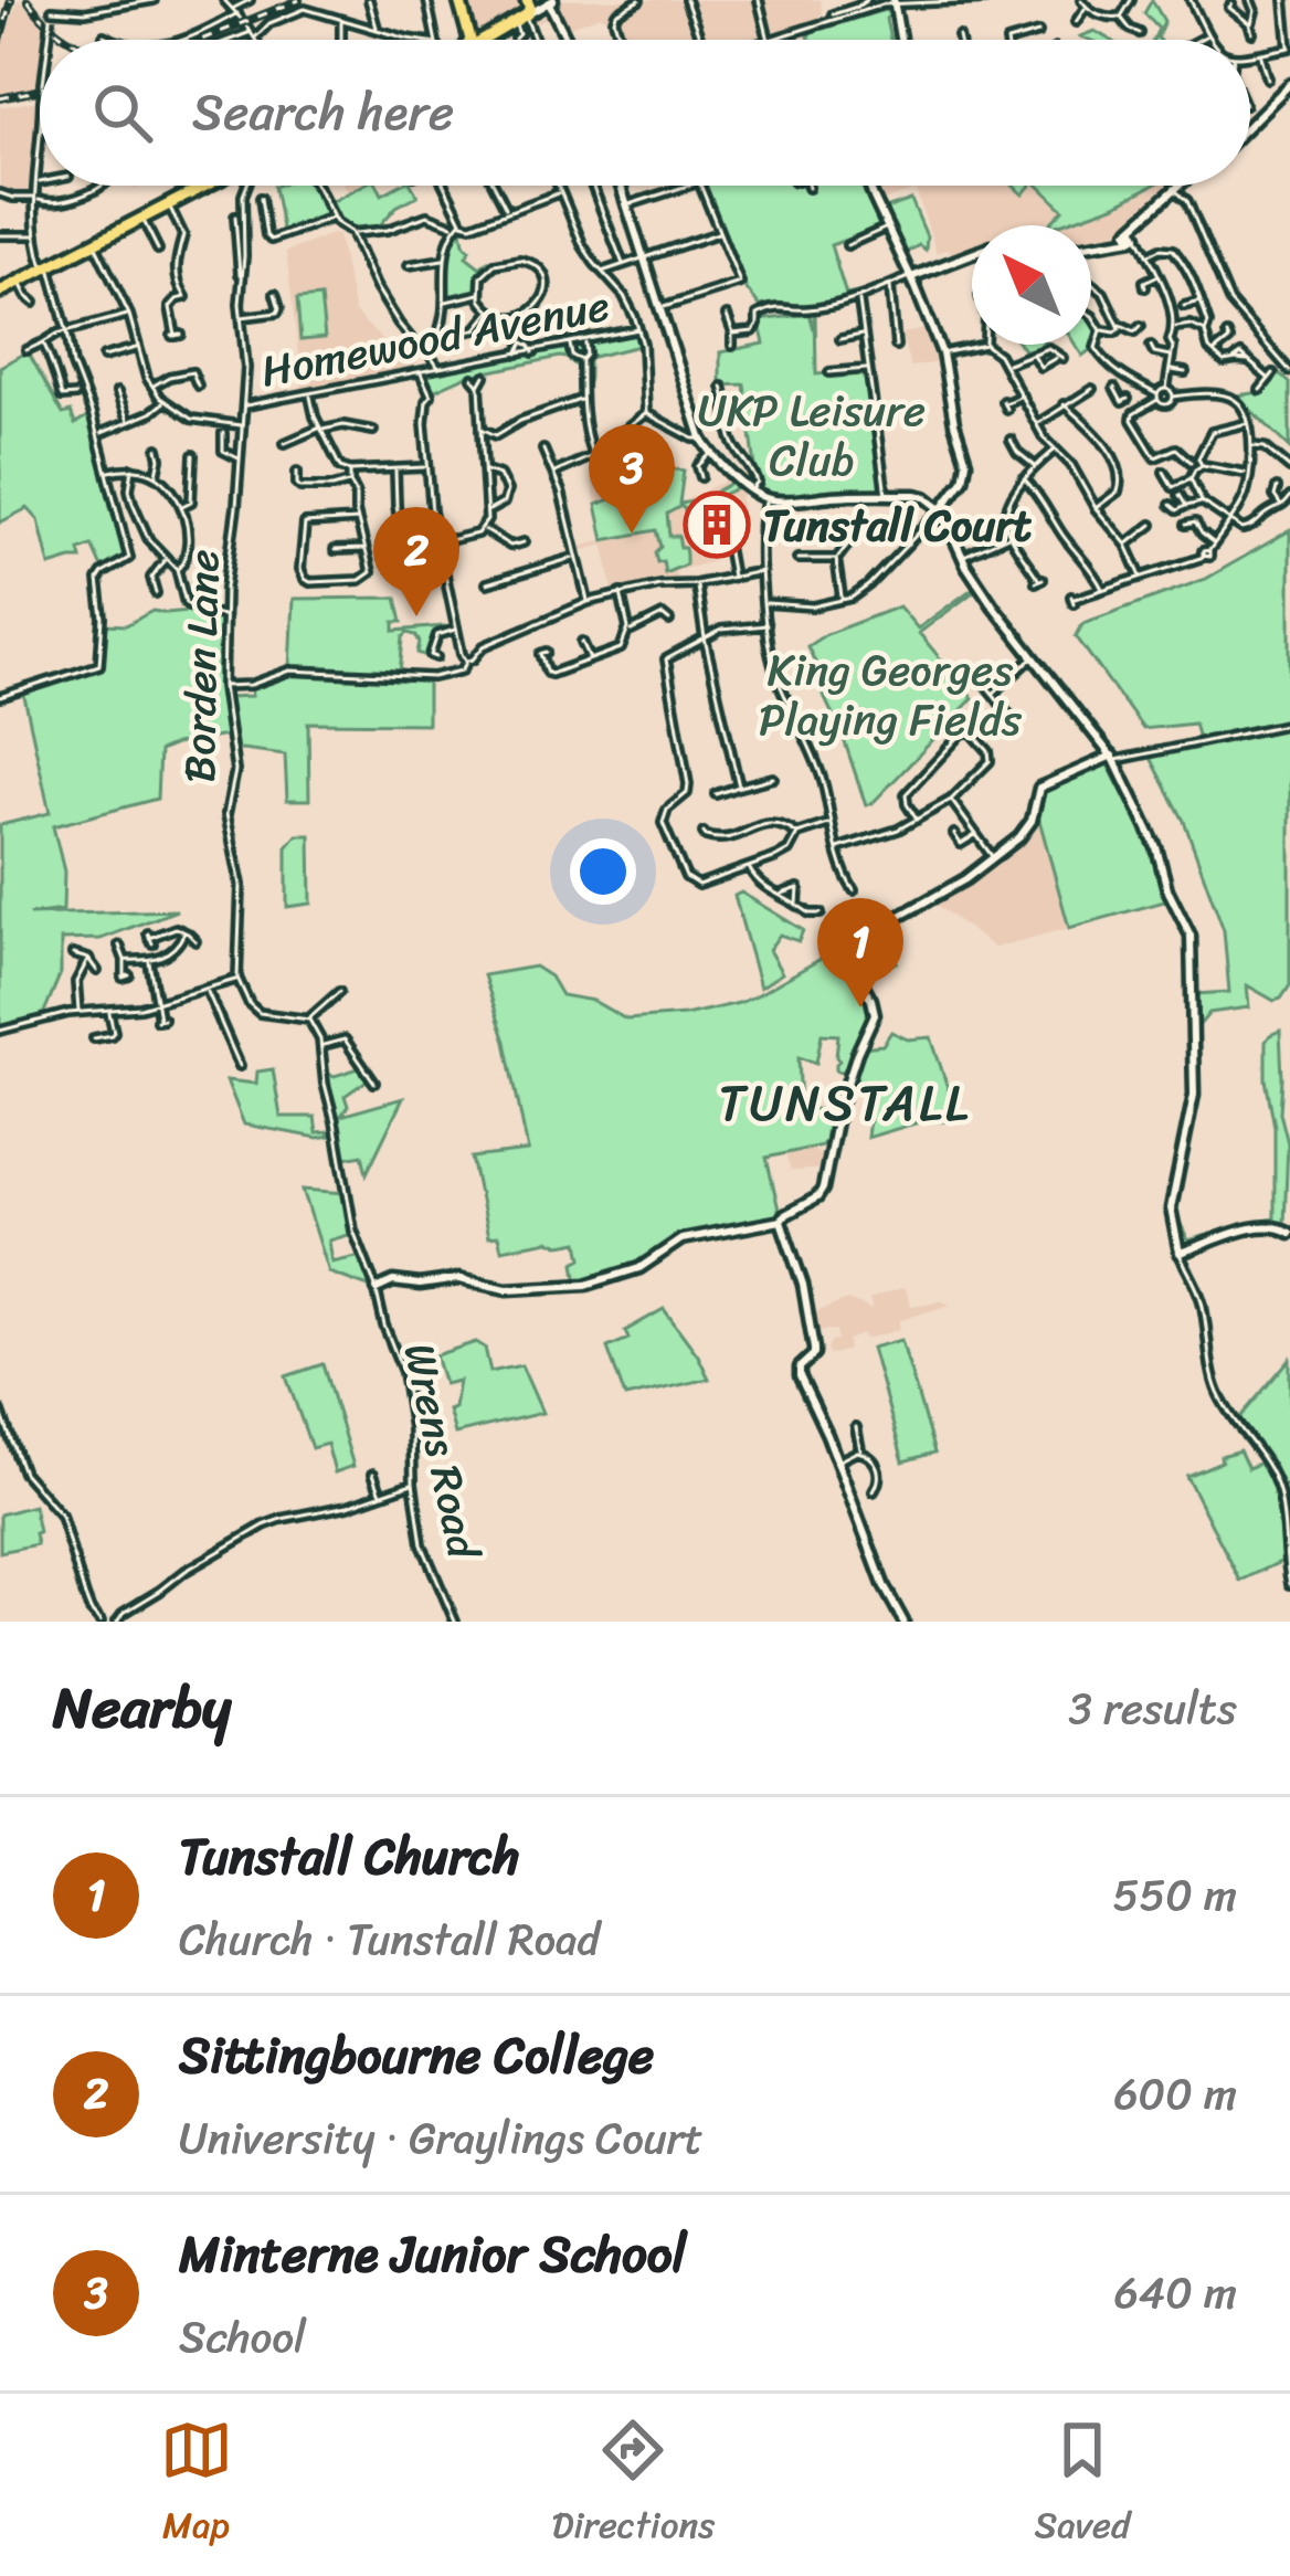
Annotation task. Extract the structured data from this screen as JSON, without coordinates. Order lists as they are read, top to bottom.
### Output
{
  "streets": {
    "street": ["Homewood Avenue", "Borden Lane", "Wrens Road"]
  },
  "crossings": [
    ["Homewood Avenue", "Borden Lane"]
  ],
  "districts": ["TUNSTALL"],
  "parks": ["UKP Leisure Club", "King Georges Playing Fields"],
  "places": {
    "building": ["Tunstall Court"]
  },
  "north": "top left",
  "page": {
    "search": "Search here",
    "pins": ["3", "2", "1"],
    "heading": ["Nearby", "3 results"],
    "list": [
      {
        "mark": "1",
        "name": "Tunstall Church",
        "note": "Church · Tunstall Road",
        "value": "550 m"
      },
      {
        "mark": "2",
        "name": "Sittingbourne College",
        "note": "University · Graylings Court",
        "value": "600 m"
      },
      {
        "mark": "3",
        "name": "Minterne Junior School",
        "note": "School",
        "value": "640 m"
      }
    ],
    "nav": ["Map", "Directions", "Saved"]
  }
}
